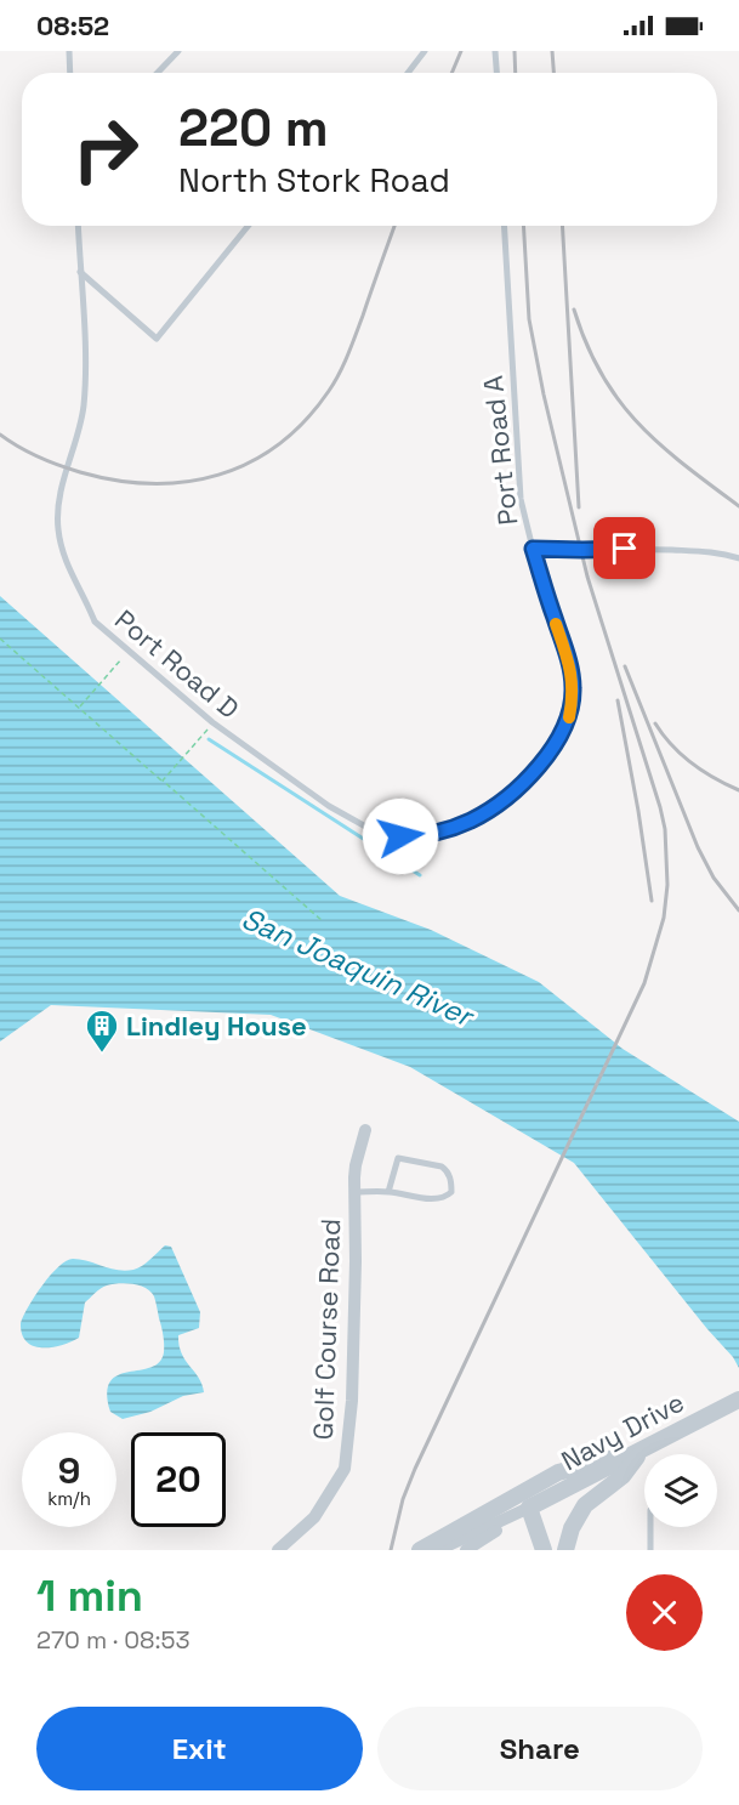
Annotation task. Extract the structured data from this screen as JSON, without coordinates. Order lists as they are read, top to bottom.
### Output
{
  "streets": {
    "street": ["Golf Course Road", "Navy Drive"],
    "lane": ["Port Road A", "Port Road D"]
  },
  "crossings": [
    ["Port Road A", "Port Road D"]
  ],
  "water": ["San Joaquin River"],
  "places": {
    "building": ["Lindley House"]
  },
  "page": {
    "status": "08:52",
    "turn": ["220 m", "North Stork Road"],
    "speed": "9 km/h",
    "limit": "20",
    "heading": ["1 min", "270 m · 08:53"],
    "buttons": ["Exit", "Share"]
  }
}
